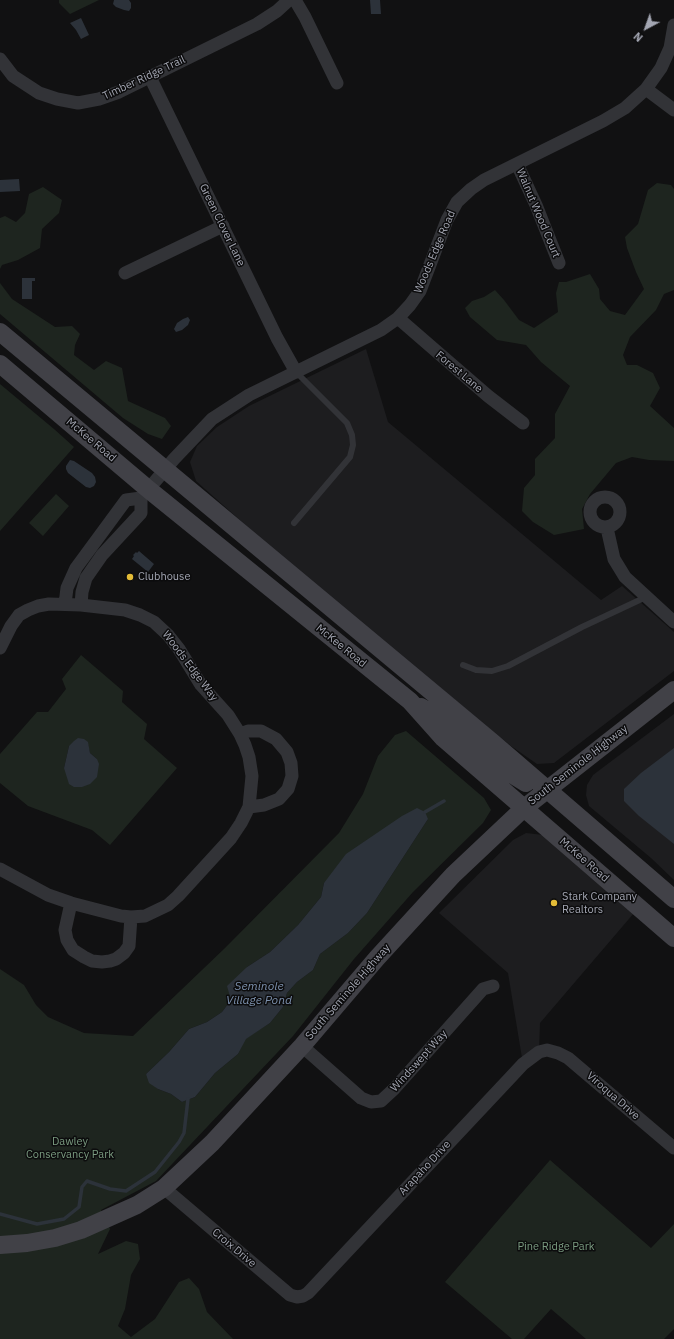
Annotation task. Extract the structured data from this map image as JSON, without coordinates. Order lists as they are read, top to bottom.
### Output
{
  "streets": {
    "main road": ["McKee Road", "South Seminole Highway"],
    "street": [
      "Timber Ridge Trail",
      "Walnut Wood Court",
      "Green Clover Lane",
      "Woods Edge Road",
      "Forest Lane",
      "Woods Edge Way",
      "Windswept Way",
      "Viroqua Drive",
      "Arapaho Drive",
      "Croix Drive"
    ]
  },
  "crossings": [
    ["Timber Ridge Trail", "Green Clover Lane"],
    ["Walnut Wood Court", "Woods Edge Road"],
    ["Green Clover Lane", "Woods Edge Road"],
    ["Woods Edge Road", "Forest Lane"],
    ["Woods Edge Road", "McKee Road"],
    ["McKee Road", "South Seminole Highway"],
    ["South Seminole Highway", "Windswept Way"],
    ["South Seminole Highway", "Croix Drive"],
    ["Viroqua Drive", "Arapaho Drive"],
    ["Arapaho Drive", "Croix Drive"]
  ],
  "water": ["Seminole Village Pond"],
  "parks": ["Dawley Conservancy Park", "Pine Ridge Park"],
  "places": ["Clubhouse", "Stark Company Realtors"],
  "north": "bottom left"
}
